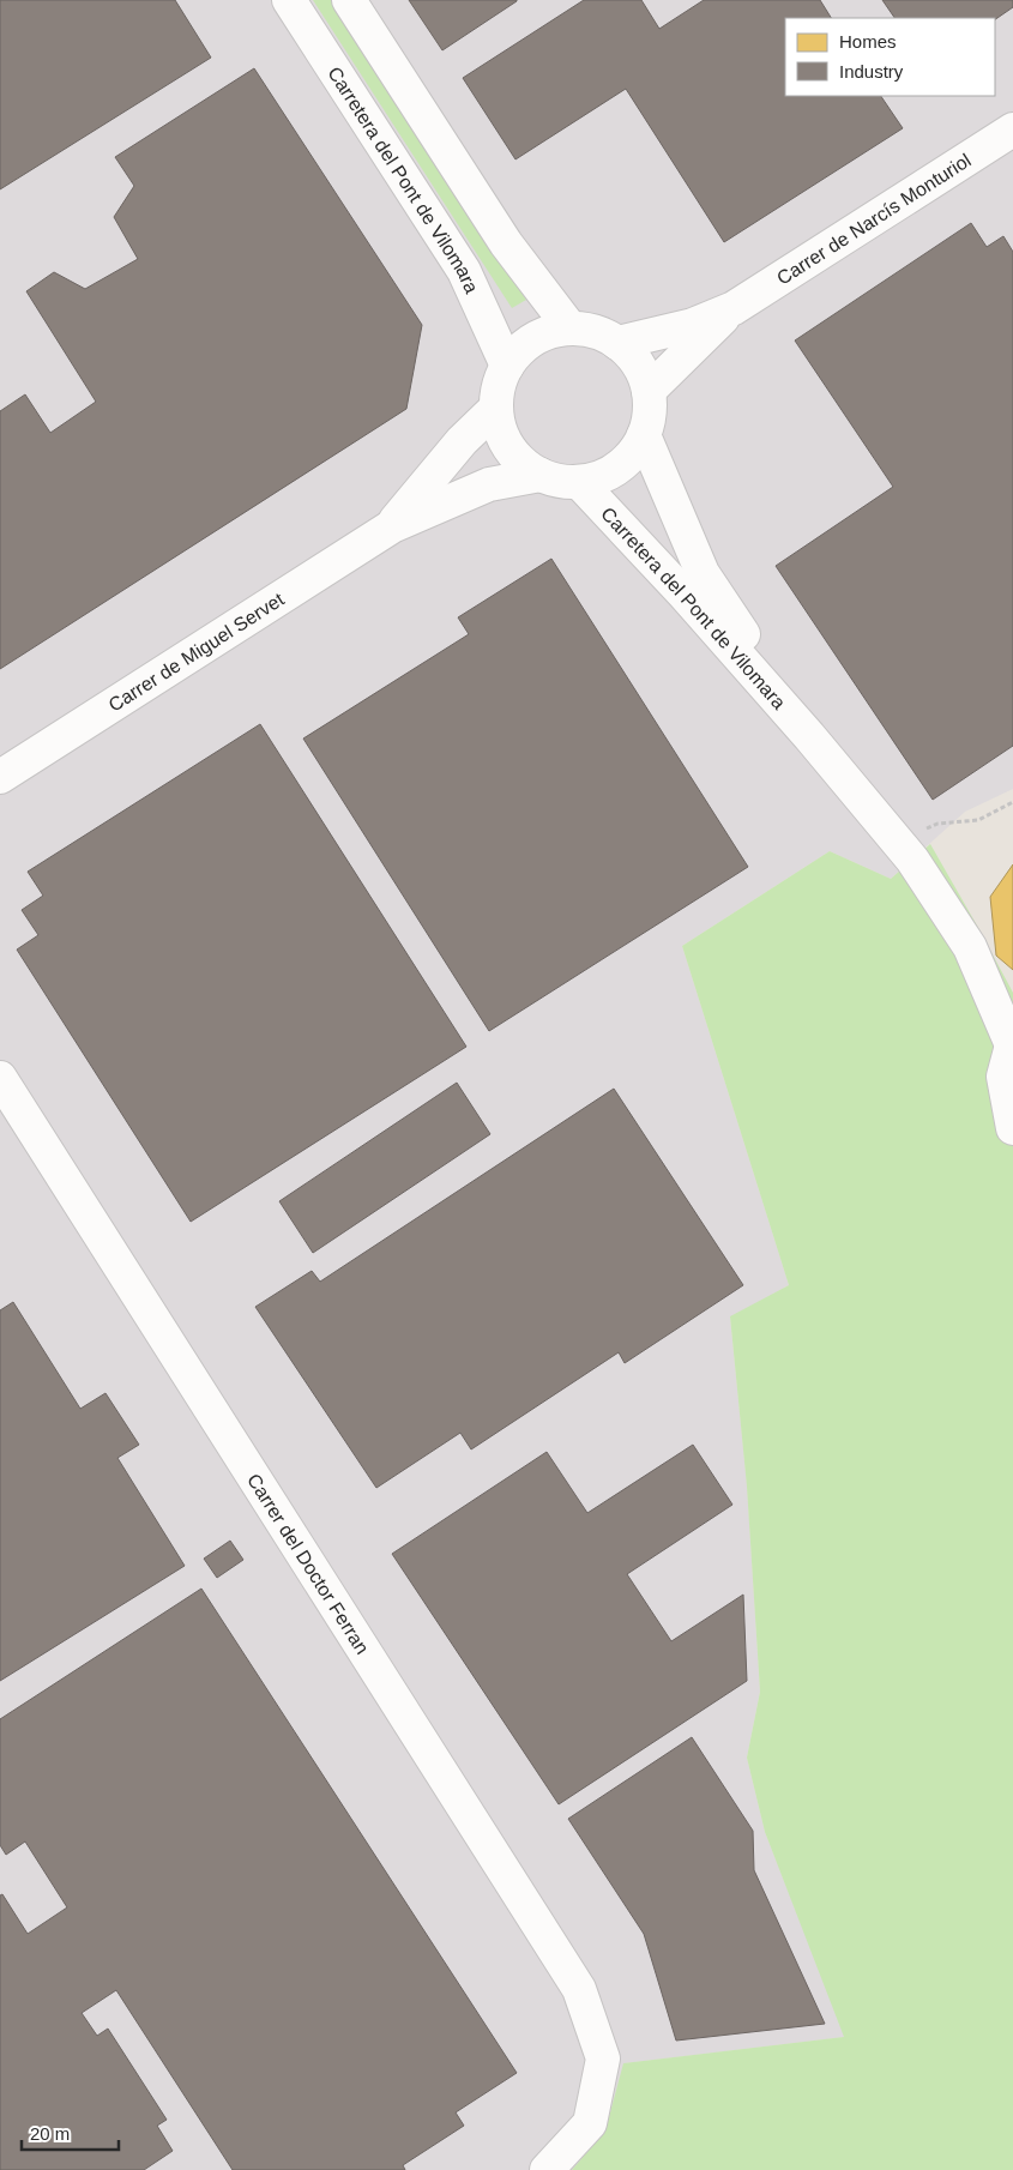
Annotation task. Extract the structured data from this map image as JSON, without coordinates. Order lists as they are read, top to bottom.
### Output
{
  "streets": {
    "street": [
      "Carretera del Pont de Vilomara",
      "Carrer de Narcís Monturiol",
      "Carrer de Miguel Servet",
      "Carrer del Doctor Ferran"
    ]
  },
  "crossings": [
    ["Carretera del Pont de Vilomara", "Carrer de Narcís Monturiol"],
    ["Carretera del Pont de Vilomara", "Carrer de Miguel Servet"],
    ["Carrer de Narcís Monturiol", "Carrer de Miguel Servet"]
  ],
  "legend": ["Homes", "Industry"],
  "scale_bar": "20 m"
}
